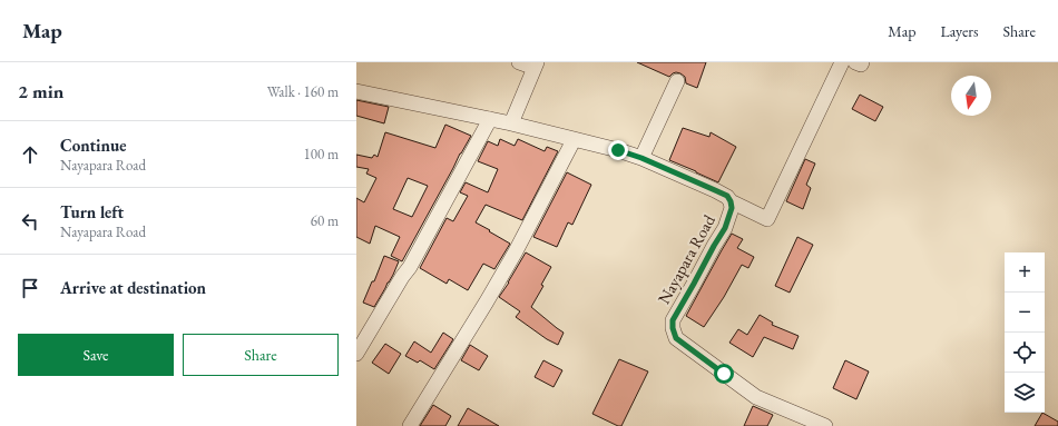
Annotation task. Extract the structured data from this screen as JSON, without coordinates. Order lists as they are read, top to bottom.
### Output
{
  "streets": {
    "street": ["Nayapara Road"]
  },
  "north": "bottom",
  "page": {
    "header": "Map",
    "nav": ["Map", "Layers", "Share"],
    "heading": ["2 min", "Walk · 160 m"],
    "list": [
      ["Continue", "Nayapara Road", "100 m"],
      ["Turn left", "Nayapara Road", "60 m"],
      "Arrive at destination"
    ],
    "map_buttons": ["+", "−"],
    "buttons": ["Save", "Share"]
  }
}
